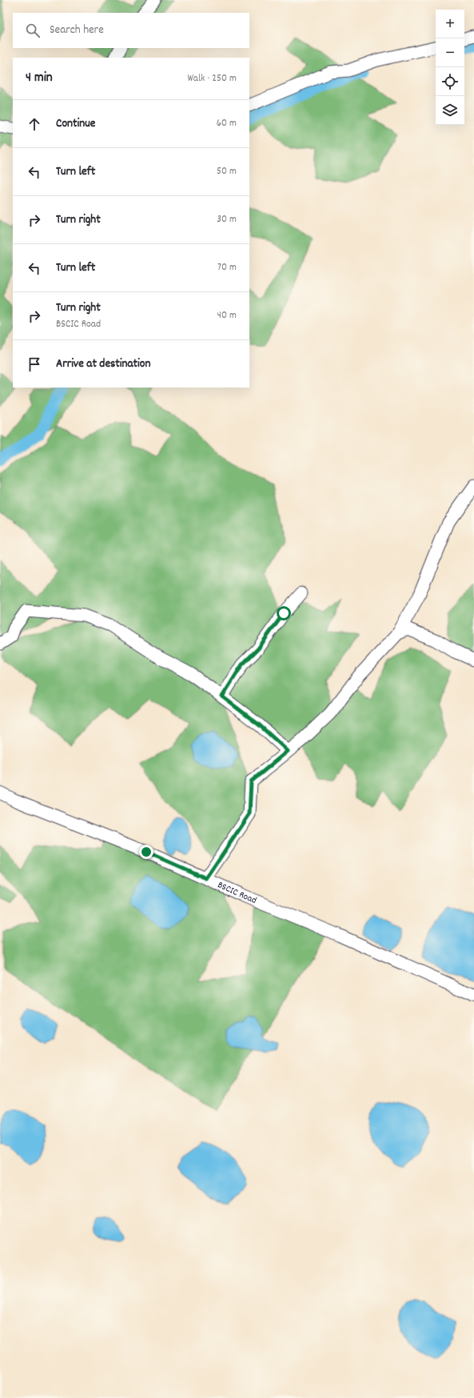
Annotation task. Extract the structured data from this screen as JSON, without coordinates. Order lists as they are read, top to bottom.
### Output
{
  "streets": {
    "street": ["BSCIC Road"]
  },
  "page": {
    "map_buttons": ["+", "−"],
    "search": "Search here",
    "heading": ["4 min", "Walk · 250 m"],
    "list": [
      ["Continue", "60 m"],
      ["Turn left", "50 m"],
      ["Turn right", "30 m"],
      ["Turn left", "70 m"],
      ["Turn right", "BSCIC Road", "40 m"],
      "Arrive at destination"
    ]
  }
}
